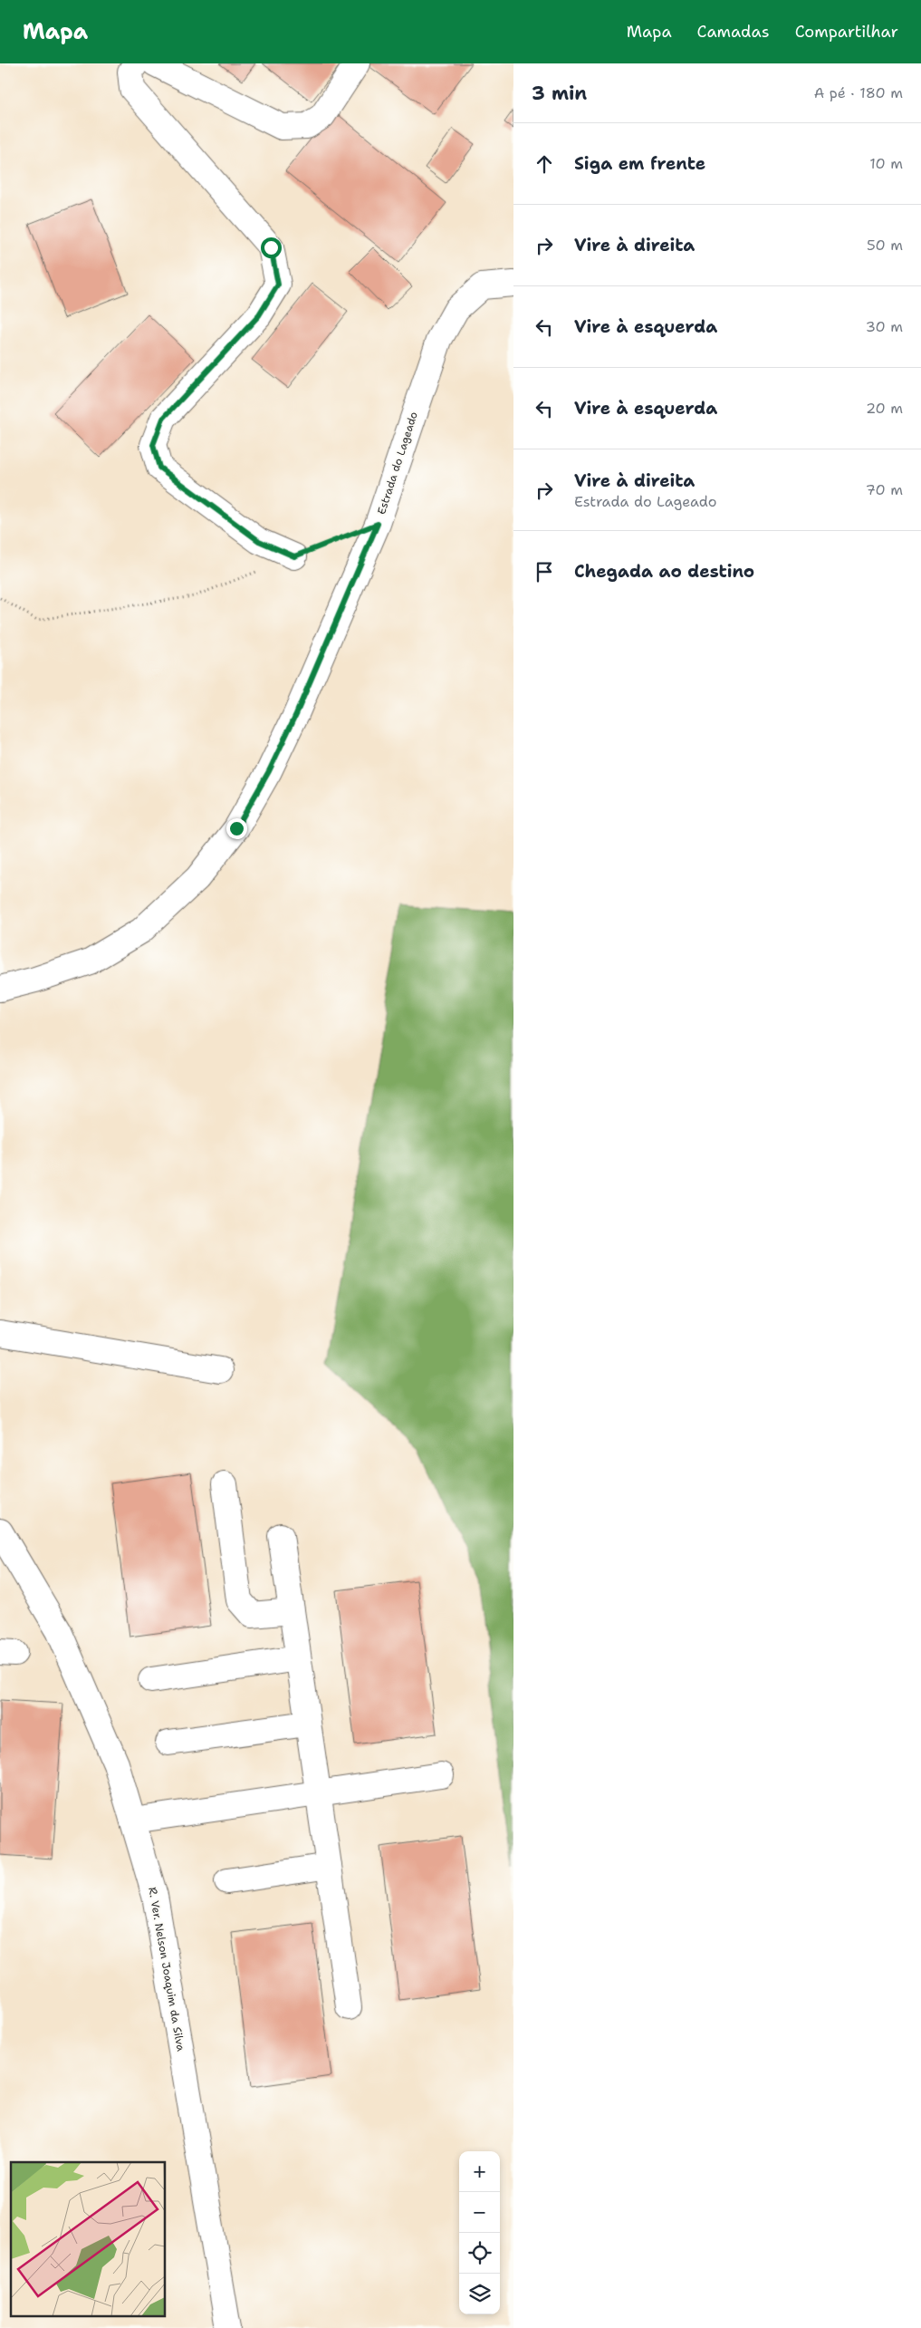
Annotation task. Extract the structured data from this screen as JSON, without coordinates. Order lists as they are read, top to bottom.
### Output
{
  "streets": {
    "street": ["Estrada do Lageado", "R. Ver. Nelson Joaquim da Silva"]
  },
  "page": {
    "header": "Mapa",
    "nav": ["Mapa", "Camadas", "Compartilhar"],
    "heading": ["3 min", "A pé · 180 m"],
    "list": [
      ["Siga em frente", "10 m"],
      ["Vire à direita", "50 m"],
      ["Vire à esquerda", "30 m"],
      ["Vire à esquerda", "20 m"],
      ["Vire à direita", "Estrada do Lageado", "70 m"],
      "Chegada ao destino"
    ],
    "map_buttons": ["+", "−"]
  }
}
